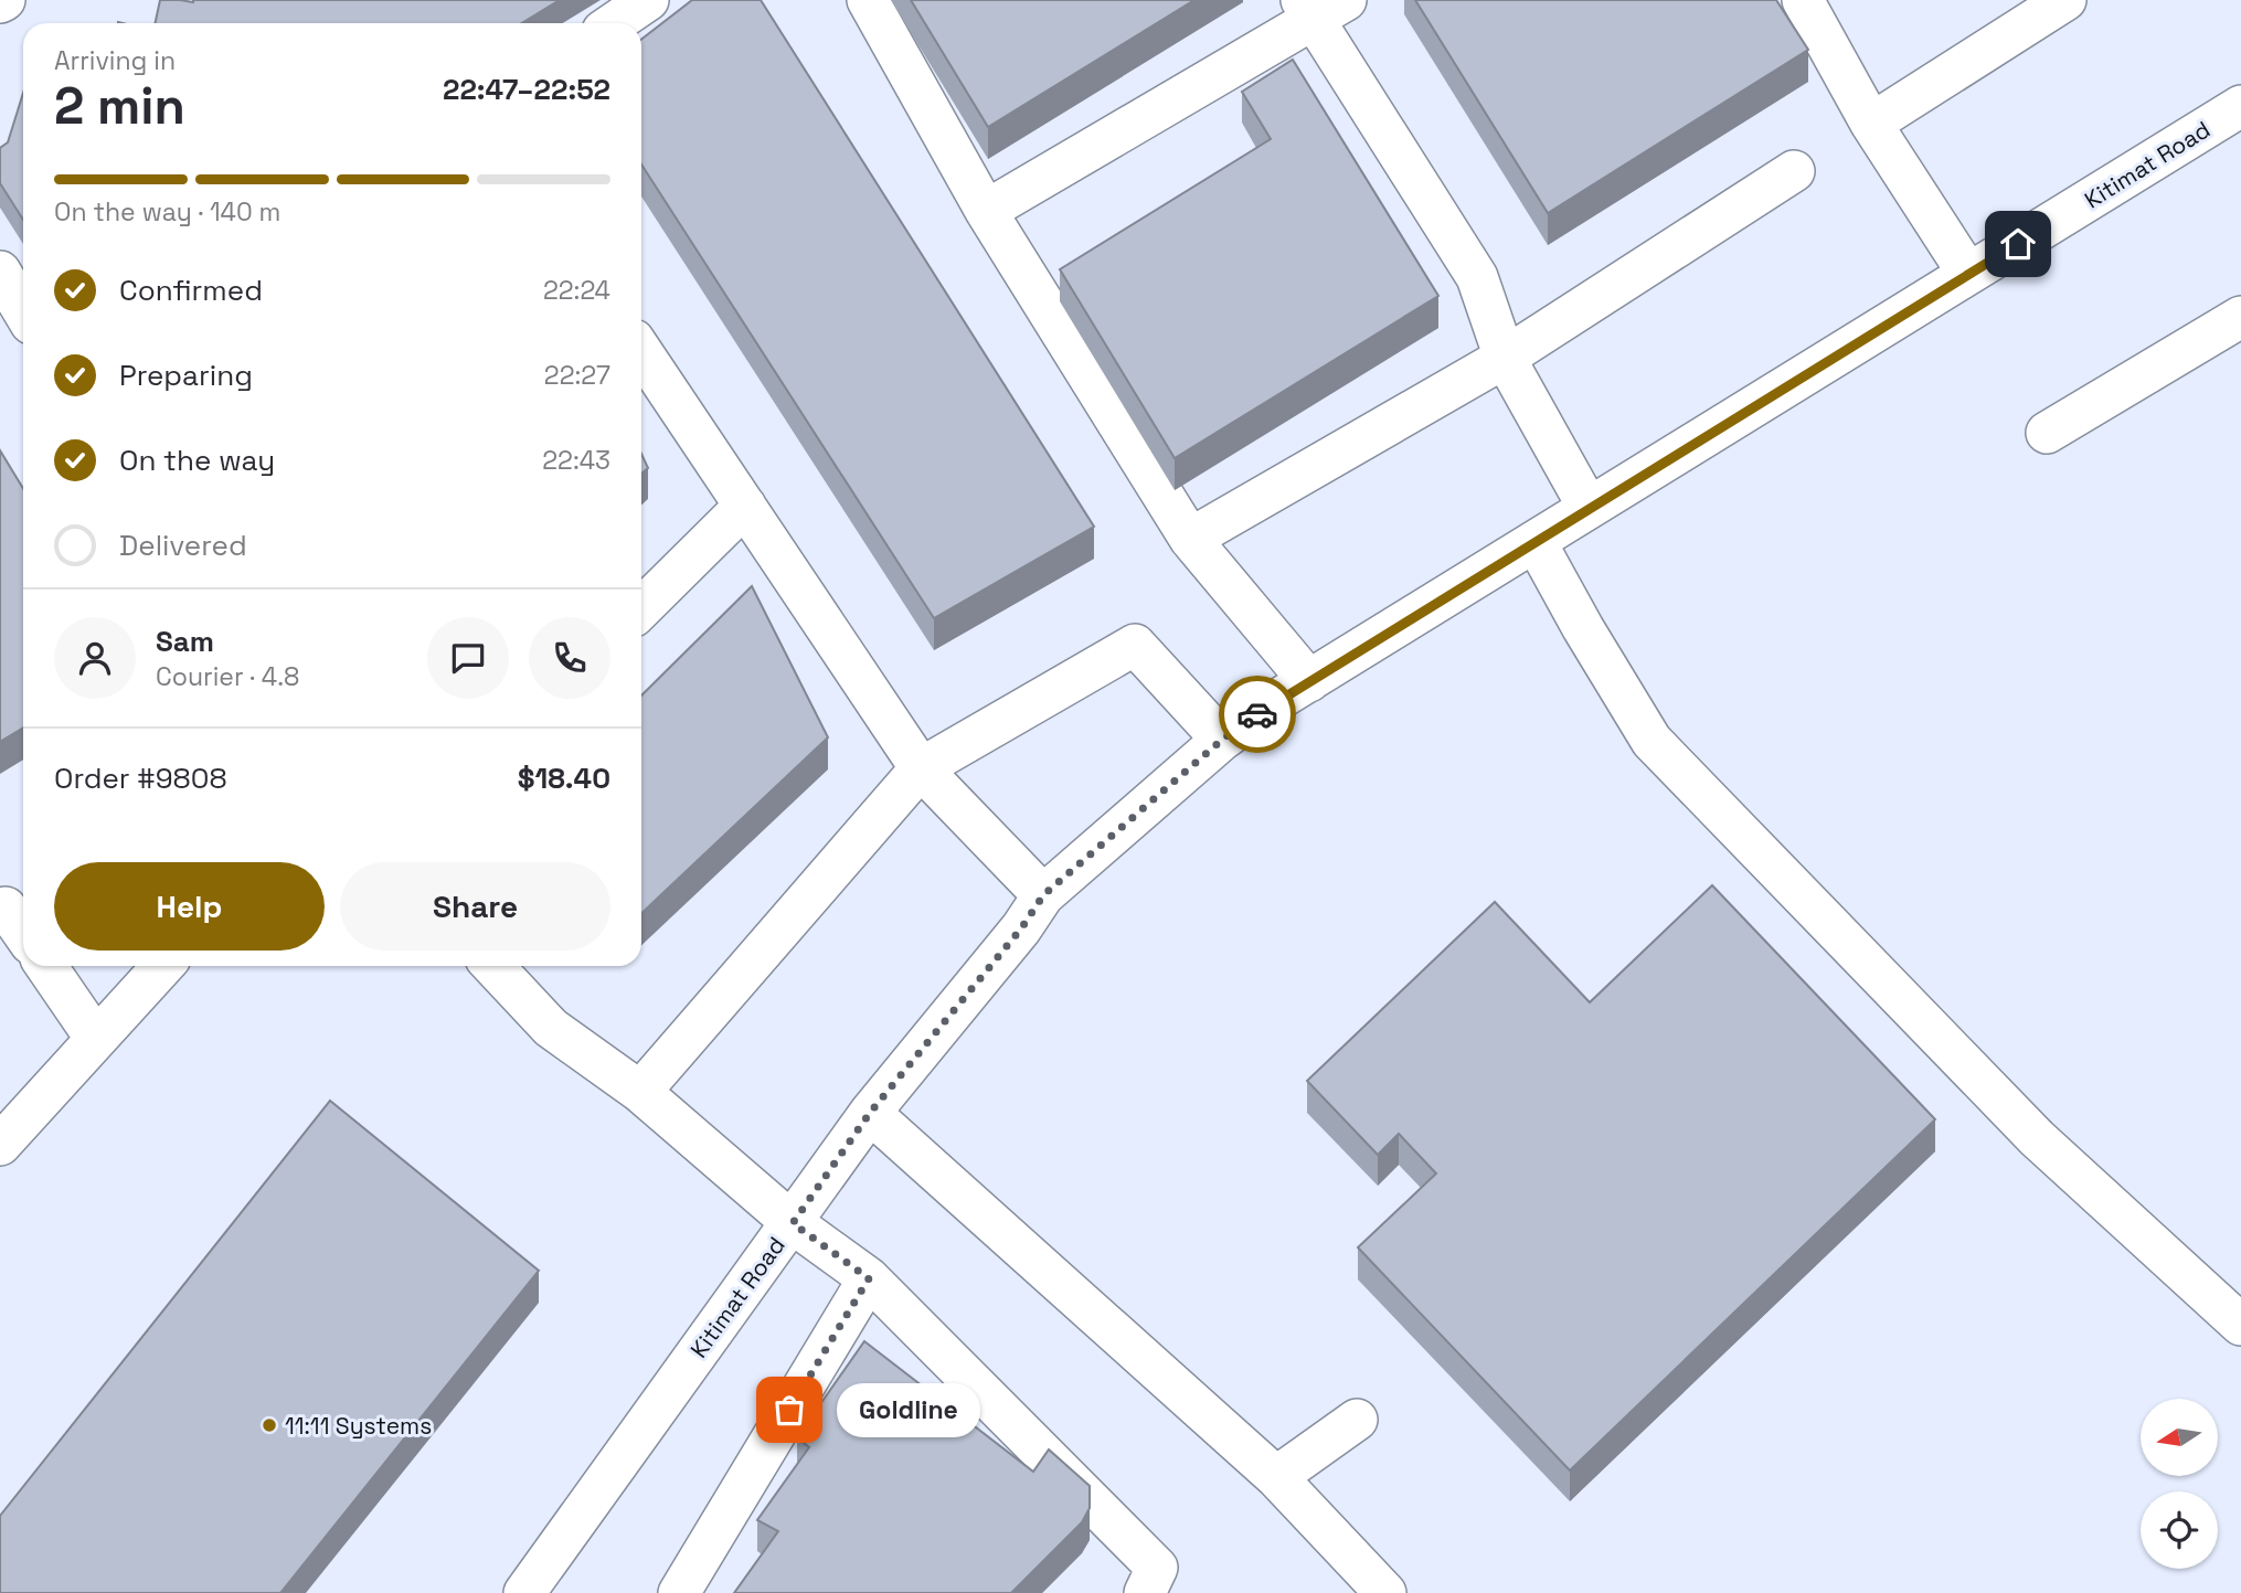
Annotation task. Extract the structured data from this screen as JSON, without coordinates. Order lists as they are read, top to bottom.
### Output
{
  "streets": {
    "street": ["Kitimat Road"]
  },
  "places": ["Goldline", "11:11 Systems"],
  "north": "left",
  "page": {
    "heading": ["2 min", "Arriving in", "22:47–22:52"],
    "panel": [
      "Sam",
      "Courier · 4.8",
      "Order #9808",
      "$18.40"
    ],
    "bar": "On the way · 140 m",
    "list": [
      ["Confirmed", "22:24"],
      ["Preparing", "22:27"],
      ["On the way", "22:43"],
      "Delivered"
    ],
    "buttons": ["Help", "Share"],
    "bubble": "Goldline"
  }
}
